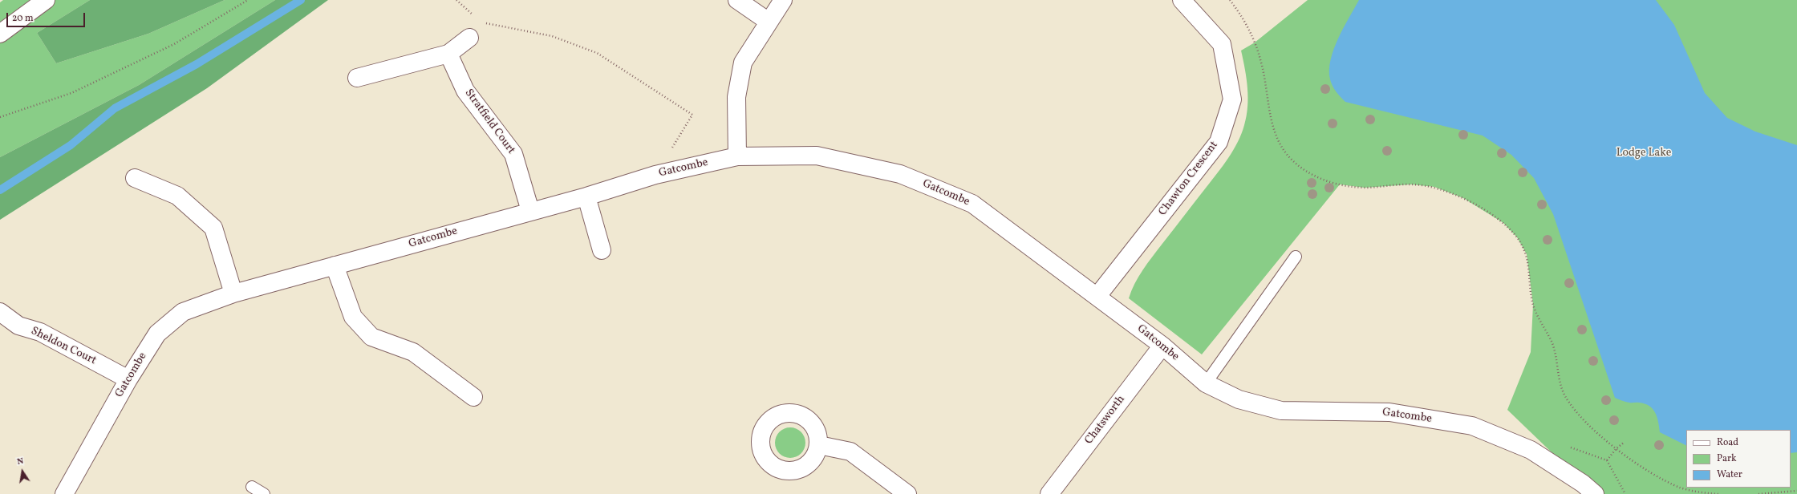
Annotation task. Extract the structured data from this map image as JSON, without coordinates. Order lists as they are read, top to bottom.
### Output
{
  "streets": {
    "street": [
      "Stratfield Court",
      "Gatcombe",
      "Chawton Crescent",
      "Sheldon Court",
      "Chatsworth"
    ]
  },
  "crossings": [
    ["Stratfield Court", "Gatcombe"],
    ["Gatcombe", "Chawton Crescent"],
    ["Gatcombe", "Sheldon Court"],
    ["Gatcombe", "Chatsworth"]
  ],
  "parks": ["Lodge Lake"],
  "legend": ["Road", "Park", "Water"],
  "scale_bar": "20 m",
  "north": "top"
}
